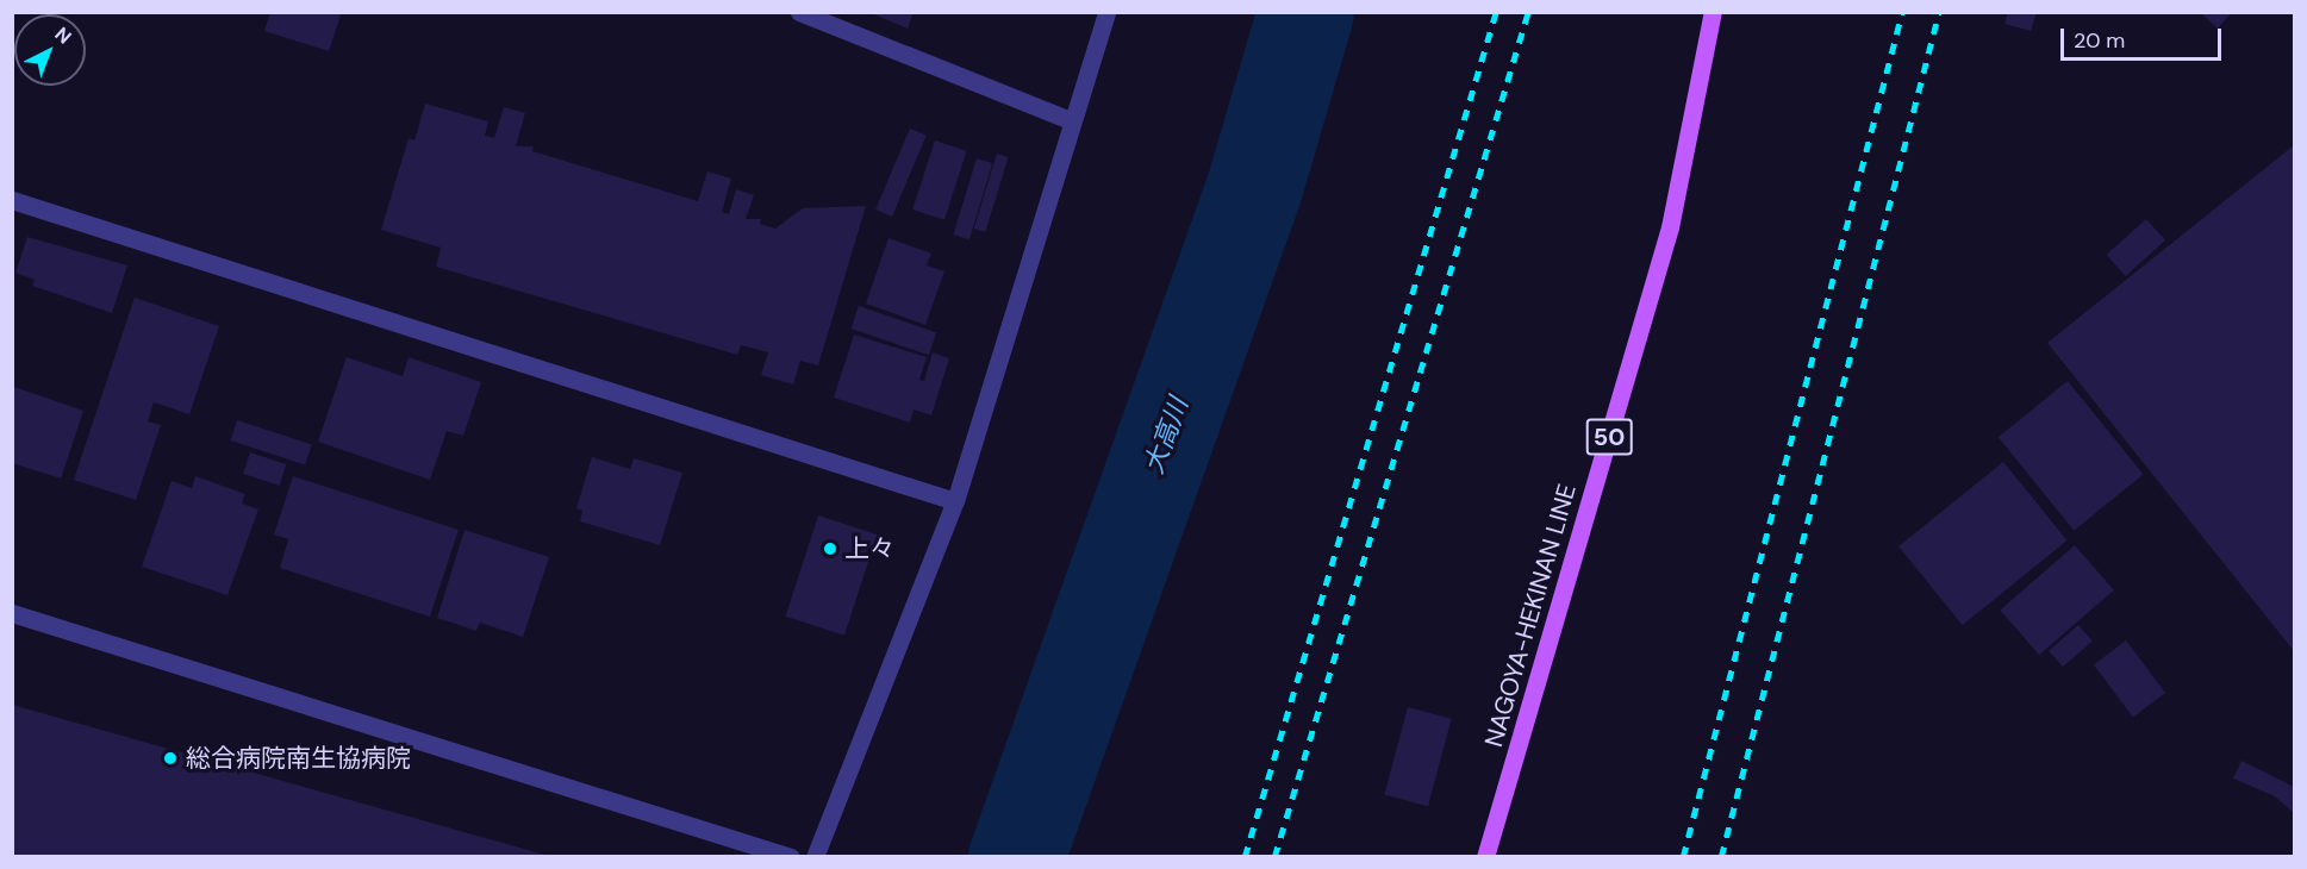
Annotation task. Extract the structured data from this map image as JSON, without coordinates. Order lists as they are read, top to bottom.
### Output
{
  "streets": {
    "main road": ["50", "NAGOYA-HEKINAN LINE"]
  },
  "water": ["大高川"],
  "places": ["上々", "総合病院南生協病院"],
  "scale_bar": "20 m",
  "north": "top right"
}
